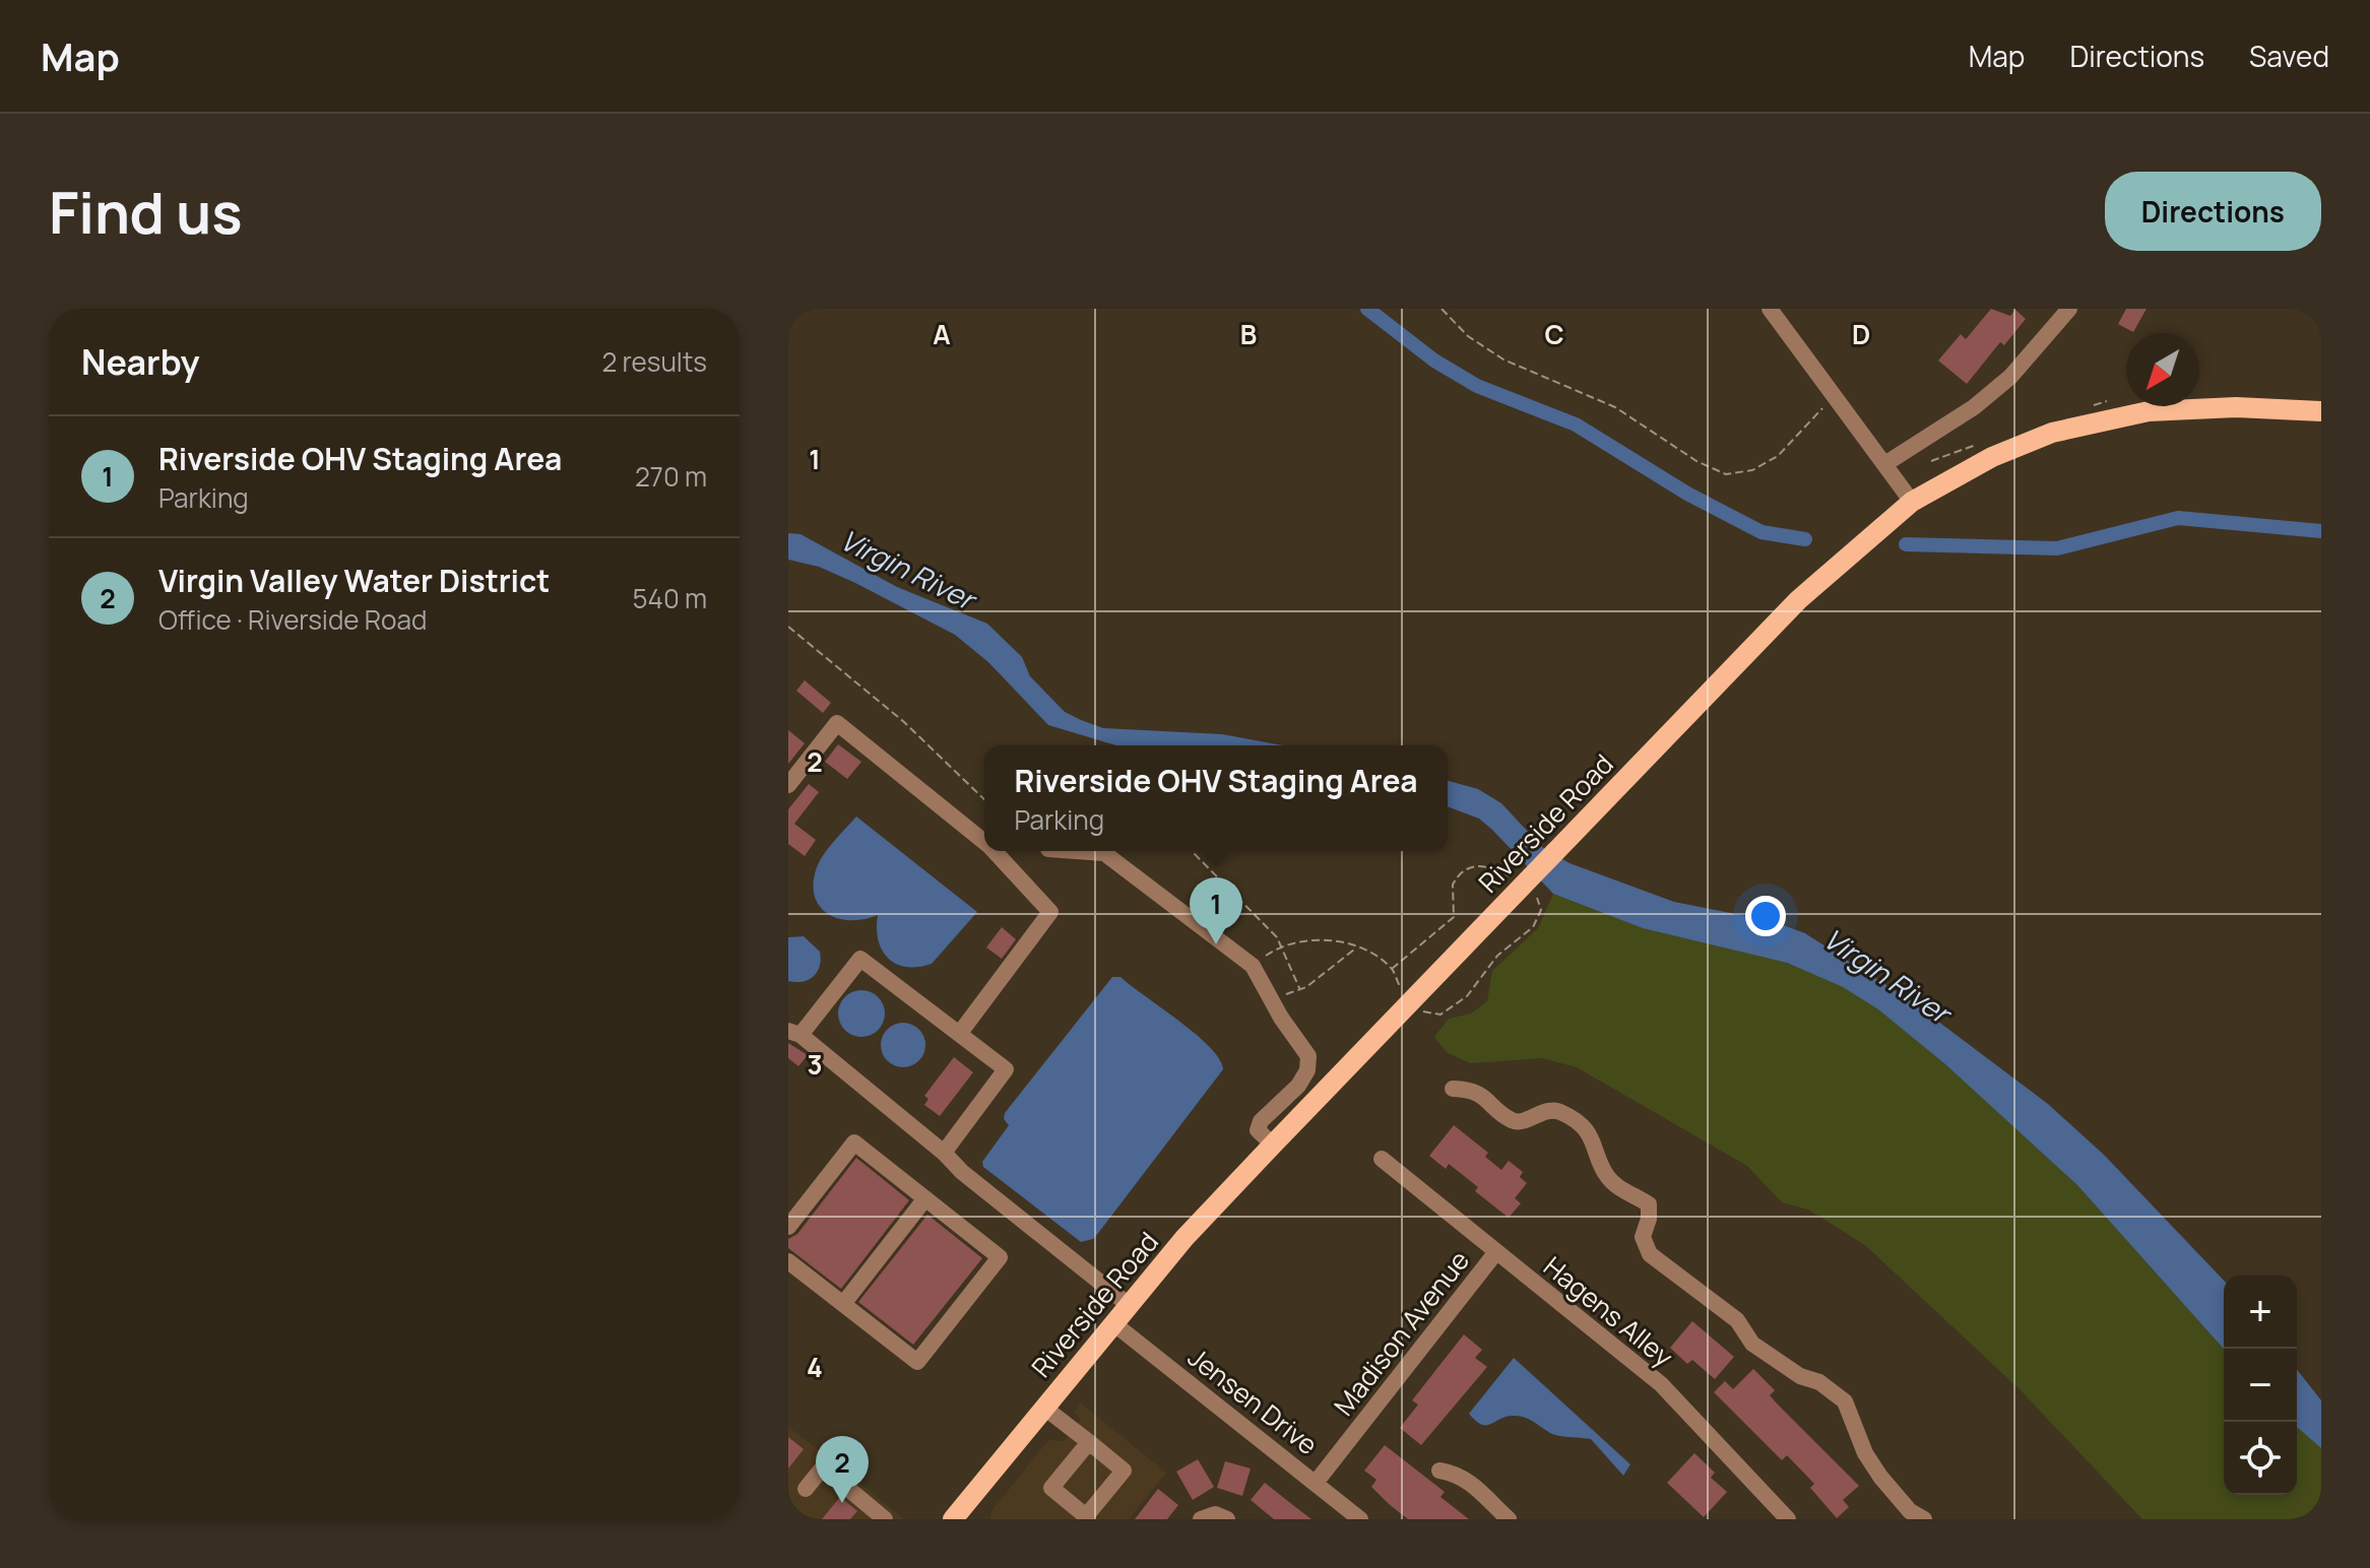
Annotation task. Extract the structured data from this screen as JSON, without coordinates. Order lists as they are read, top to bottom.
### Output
{
  "streets": {
    "main road": ["Riverside Road"],
    "street": ["Hagens Alley", "Madison Avenue", "Jensen Drive"]
  },
  "crossings": [
    ["Riverside Road", "Jensen Drive"],
    ["Hagens Alley", "Madison Avenue"],
    ["Madison Avenue", "Jensen Drive"]
  ],
  "water": ["Virgin River"],
  "north": "bottom left",
  "page": {
    "header": "Map",
    "nav": ["Map", "Directions", "Saved"],
    "buttons": "Directions",
    "title": "Find us",
    "heading": ["Nearby", "2 results"],
    "list": [
      {
        "mark": "1",
        "name": "Riverside OHV Staging Area",
        "note": "Parking",
        "value": "270 m"
      },
      {
        "mark": "2",
        "name": "Virgin Valley Water District",
        "note": "Office · Riverside Road",
        "value": "540 m"
      }
    ],
    "popup": ["Riverside OHV Staging Area", "Parking"],
    "pins": ["1", "2"],
    "map_buttons": ["+", "−"]
  },
  "grid": {
    "columns": [
      "A",
      "B",
      "C",
      "D"
    ],
    "rows": [
      "1",
      "2",
      "3",
      "4"
    ]
  }
}
